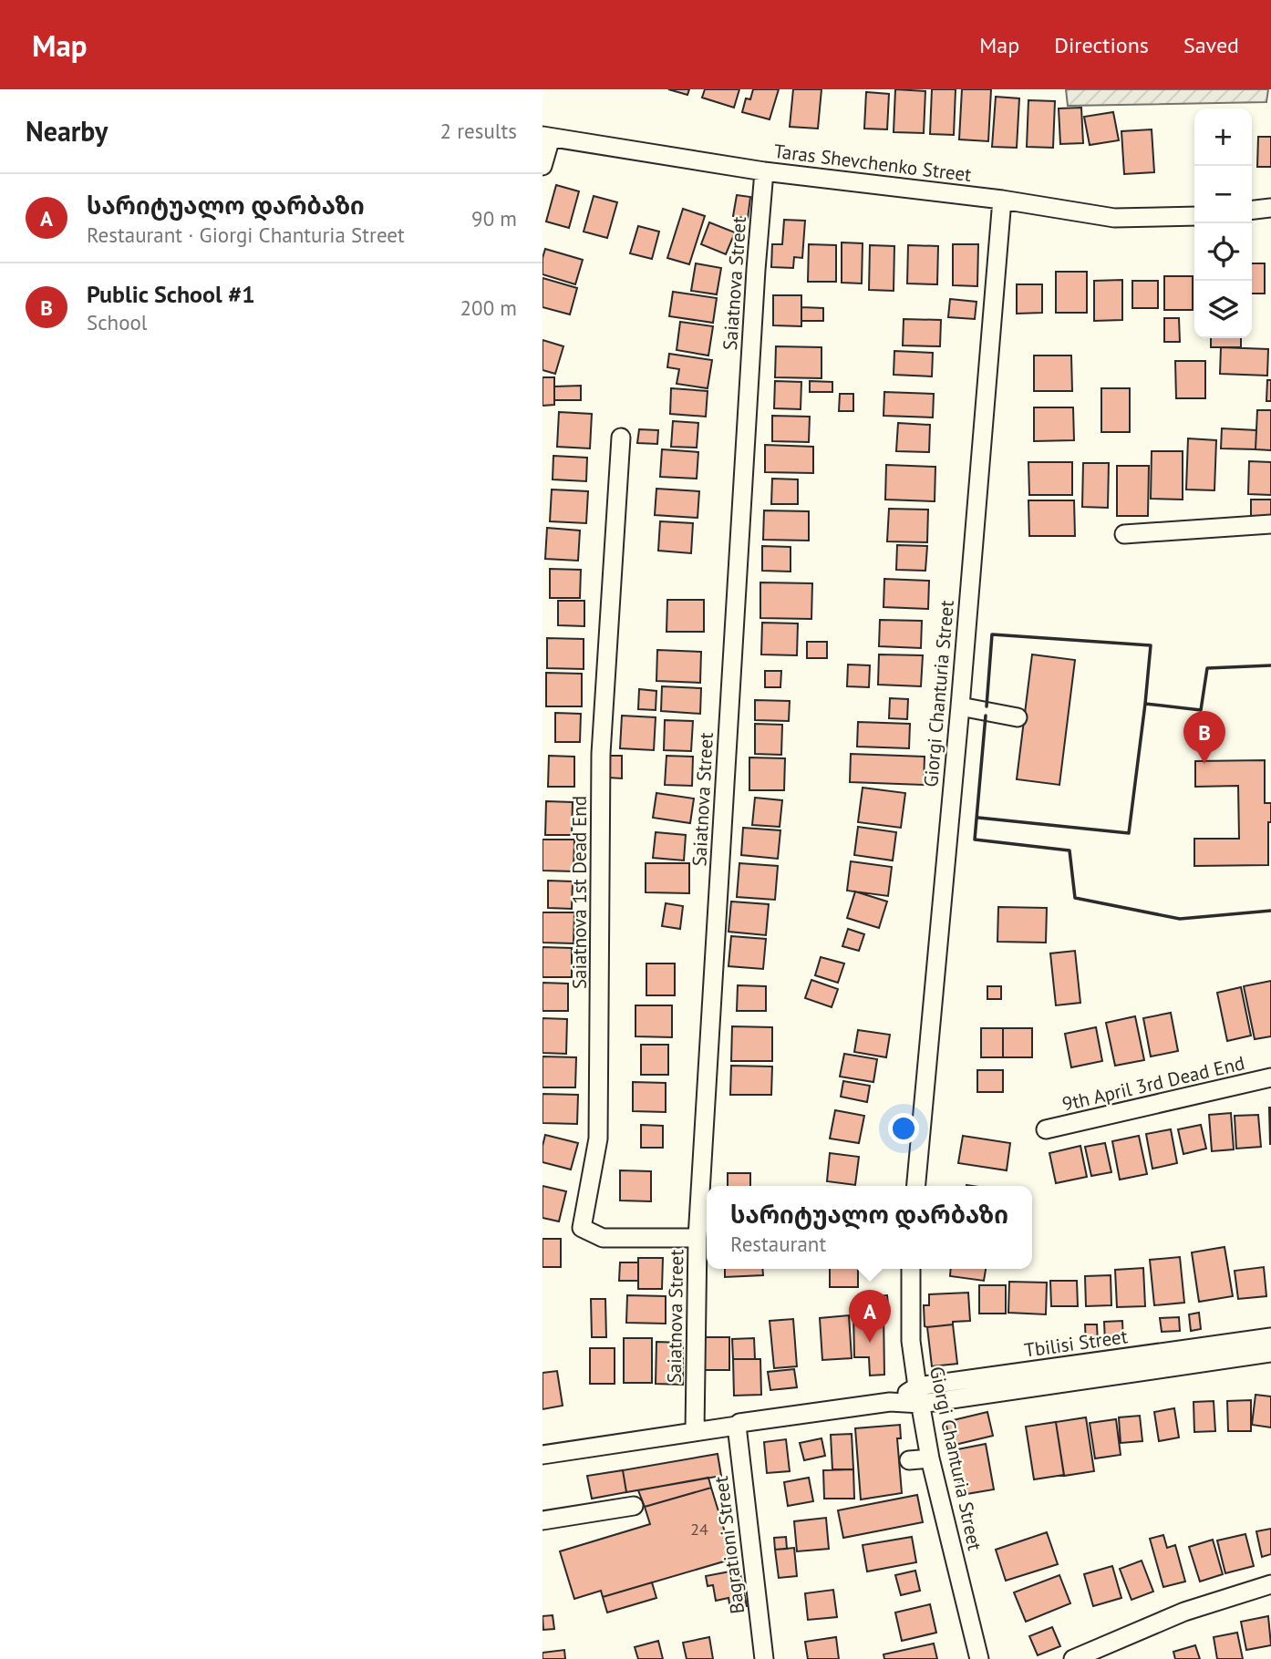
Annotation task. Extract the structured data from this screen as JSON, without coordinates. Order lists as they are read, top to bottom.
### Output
{
  "streets": {
    "street": [
      "Taras Shevchenko Street",
      "Saiatnova Street",
      "Giorgi Chanturia Street",
      "Saiatnova 1st Dead End",
      "9th April 3rd Dead End",
      "Tbilisi Street",
      "Bagrationi Street"
    ]
  },
  "crossings": [
    ["Taras Shevchenko Street", "Saiatnova Street"],
    ["Taras Shevchenko Street", "Giorgi Chanturia Street"],
    ["Saiatnova Street", "Saiatnova 1st Dead End"],
    ["Saiatnova Street", "Tbilisi Street"],
    ["Giorgi Chanturia Street", "Tbilisi Street"],
    ["Tbilisi Street", "Bagrationi Street"]
  ],
  "house_numbers": ["24"],
  "page": {
    "header": "Map",
    "nav": ["Map", "Directions", "Saved"],
    "heading": ["Nearby", "2 results"],
    "map_buttons": ["+", "−"],
    "list": [
      {
        "mark": "A",
        "name": "სარიტუალო დარბაზი",
        "note": "Restaurant · Giorgi Chanturia Street",
        "value": "90 m"
      },
      {
        "mark": "B",
        "name": "Public School #1",
        "note": "School",
        "value": "200 m"
      }
    ],
    "pins": ["B", "A"],
    "popup": ["სარიტუალო დარბაზი", "Restaurant"]
  }
}
